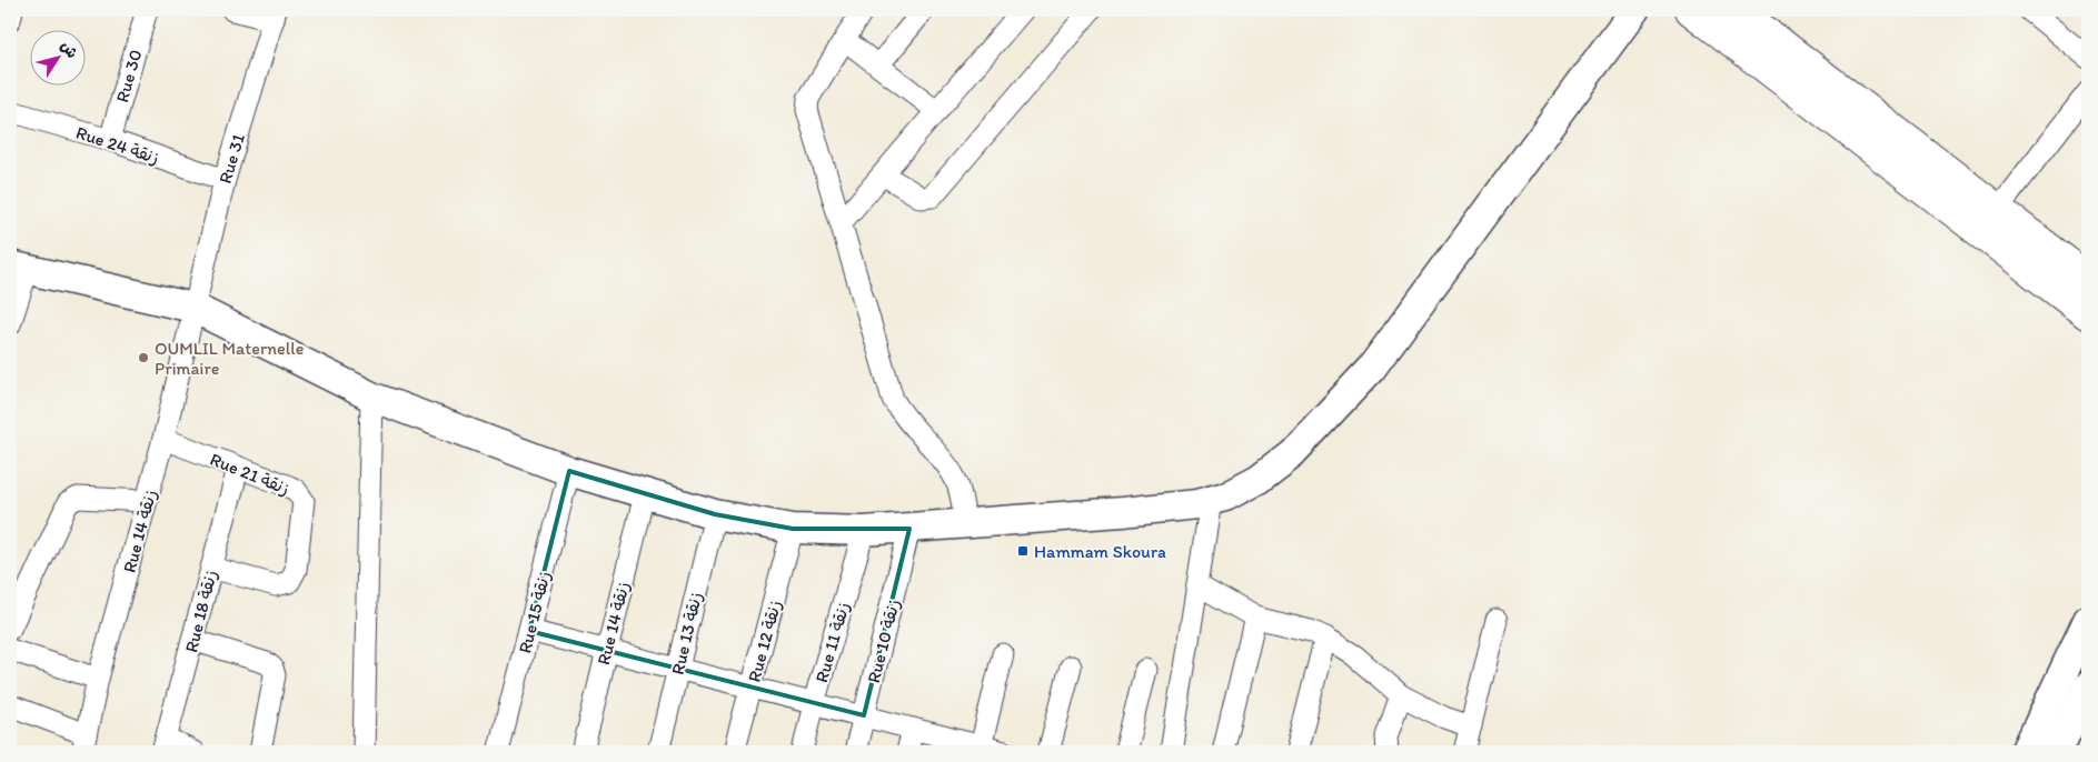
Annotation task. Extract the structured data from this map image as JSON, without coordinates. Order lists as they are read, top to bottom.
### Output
{
  "streets": {
    "street": [
      "Rue 30",
      "Rue 24 زنقة",
      "Rue 31",
      "Rue 21 زنقة",
      "Rue 14 زنقة",
      "Rue 18 زنقة",
      "Rue 15 زنقة",
      "Rue 13 زنقة",
      "Rue 12 زنقة",
      "Rue 10 زنقة",
      "Rue 11 زنقة"
    ]
  },
  "crossings": [
    ["Rue 30", "Rue 24 زنقة"],
    ["Rue 24 زنقة", "Rue 31"],
    ["Rue 31", "Rue 14 زنقة"],
    ["Rue 21 زنقة", "Rue 14 زنقة"],
    ["Rue 21 زنقة", "Rue 18 زنقة"]
  ],
  "places": {
    "other": ["OUMLIL Maternelle Primaire"],
    "transit": ["Hammam Skoura"]
  },
  "north": "top right"
}
